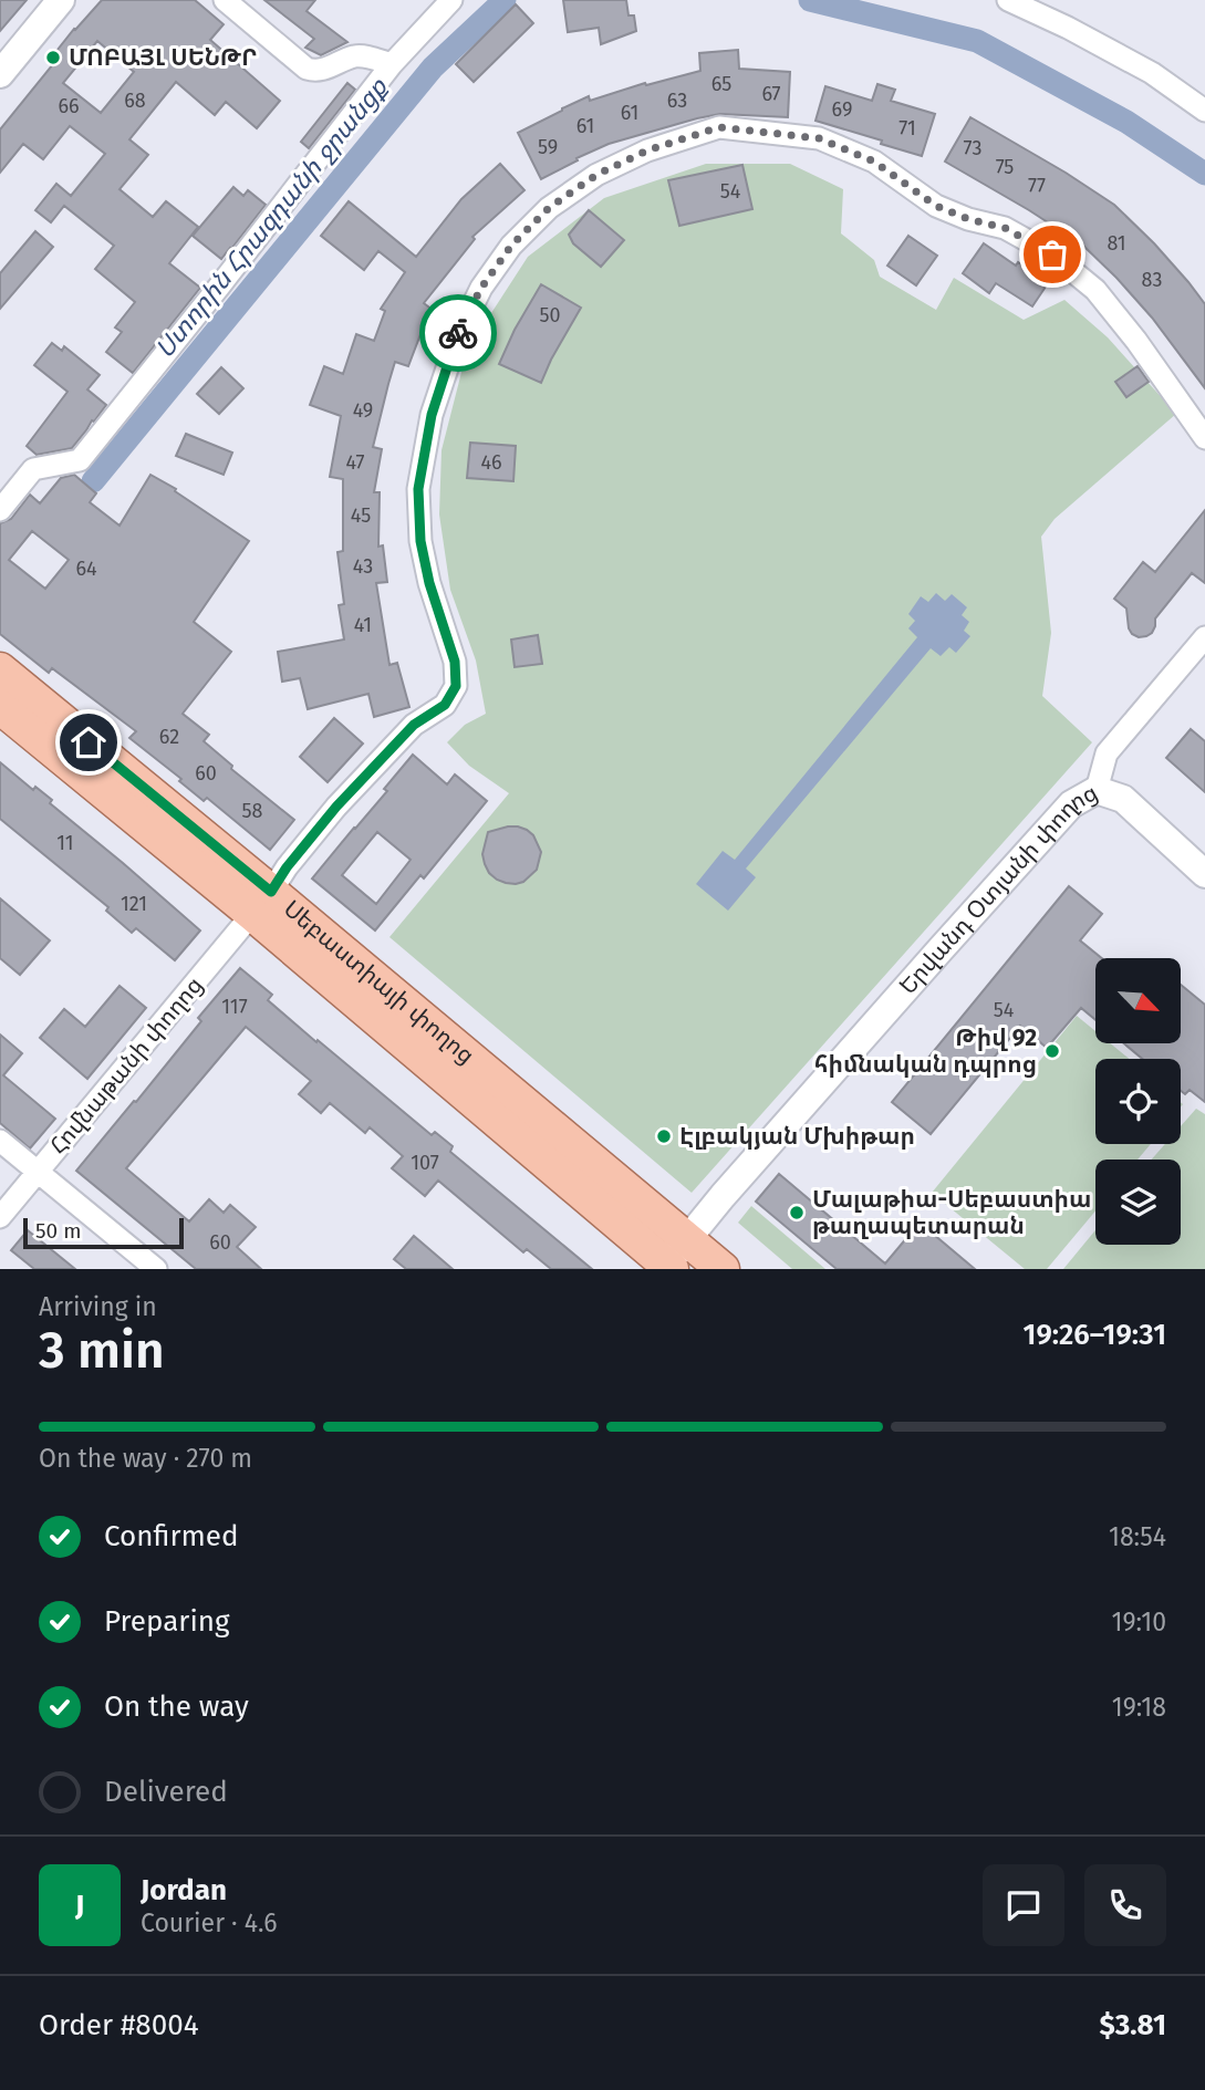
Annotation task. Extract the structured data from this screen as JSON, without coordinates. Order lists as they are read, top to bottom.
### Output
{
  "streets": {
    "main road": ["Սեբաստիայի փողոց"],
    "street": ["Երվանդ Օտյանի փողոց", "Հովնաթանի փողոց"]
  },
  "crossings": [
    ["Երվանդ Օտյանի փողոց", "Սեբաստիայի փողոց"],
    ["Սեբաստիայի փողոց", "Հովնաթանի փողոց"]
  ],
  "water": ["Ստորին Հրազդանի ջրանցք"],
  "places": [
    "ՄՈԲԱՅԼ ՍԵՆԹՐ",
    "Թիվ 92 հիմնական դպրոց",
    "Էլբակյան Մխիթար",
    "Մալաթիա-Սեբաստիա թաղապետարան"
  ],
  "house_numbers": [
    "65",
    "67",
    "68",
    "63",
    "66",
    "69",
    "61",
    "61",
    "71",
    "59",
    "73",
    "75",
    "77",
    "54",
    "81",
    "83",
    "50",
    "49",
    "47",
    "46",
    "45",
    "43",
    "64",
    "41",
    "62",
    "60",
    "58",
    "11",
    "121",
    "117",
    "54",
    "107",
    "60"
  ],
  "scale_bar": "50 m",
  "north": "bottom right",
  "page": {
    "scale": "50 m",
    "heading": ["3 min", "Arriving in", "19:26–19:31"],
    "panel": [
      "Jordan",
      "Courier · 4.6",
      "Order #8004",
      "$3.81"
    ],
    "bar": "On the way · 270 m",
    "list": [
      ["Confirmed", "18:54"],
      ["Preparing", "19:10"],
      ["On the way", "19:18"],
      "Delivered"
    ],
    "round": "J"
  }
}
